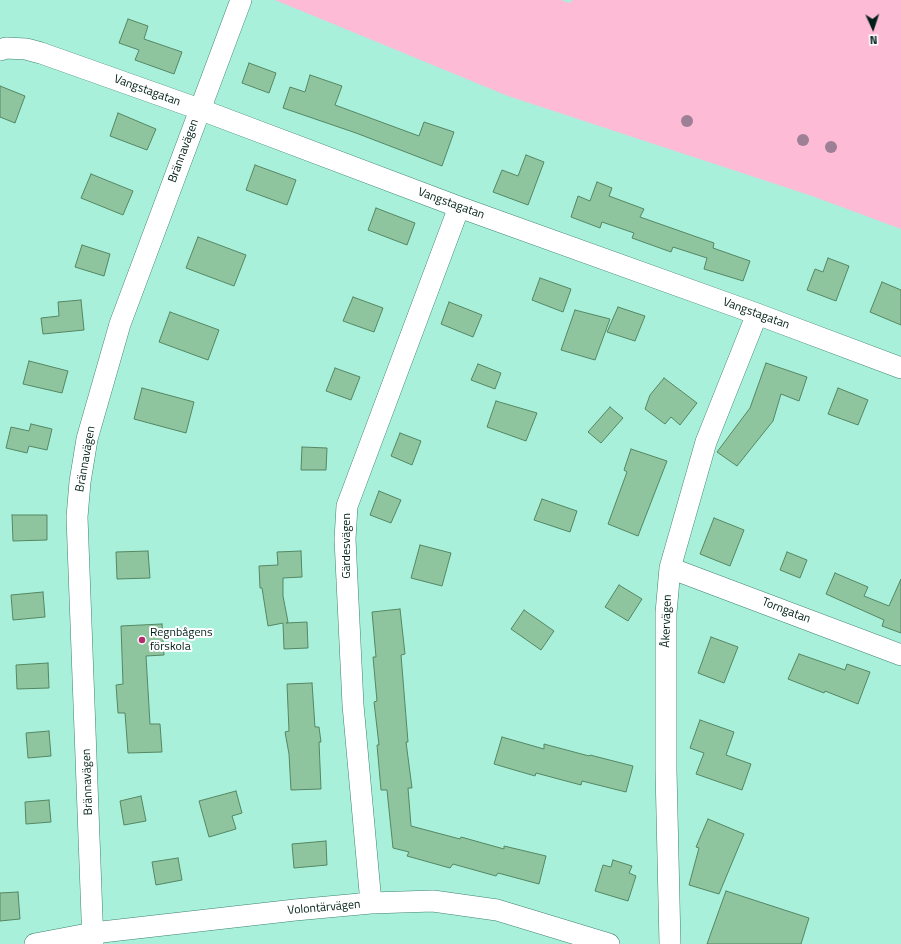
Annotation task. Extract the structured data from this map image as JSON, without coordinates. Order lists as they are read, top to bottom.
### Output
{
  "streets": {
    "street": [
      "Vangstagatan",
      "Brännavägen",
      "Gärdesvägen",
      "Torngatan",
      "Åkervägen",
      "Volontärvägen"
    ]
  },
  "crossings": [
    ["Vangstagatan", "Brännavägen"],
    ["Vangstagatan", "Gärdesvägen"],
    ["Vangstagatan", "Åkervägen"],
    ["Brännavägen", "Volontärvägen"],
    ["Gärdesvägen", "Volontärvägen"],
    ["Torngatan", "Åkervägen"]
  ],
  "places": ["Regnbågens förskola"],
  "north": "bottom"
}
